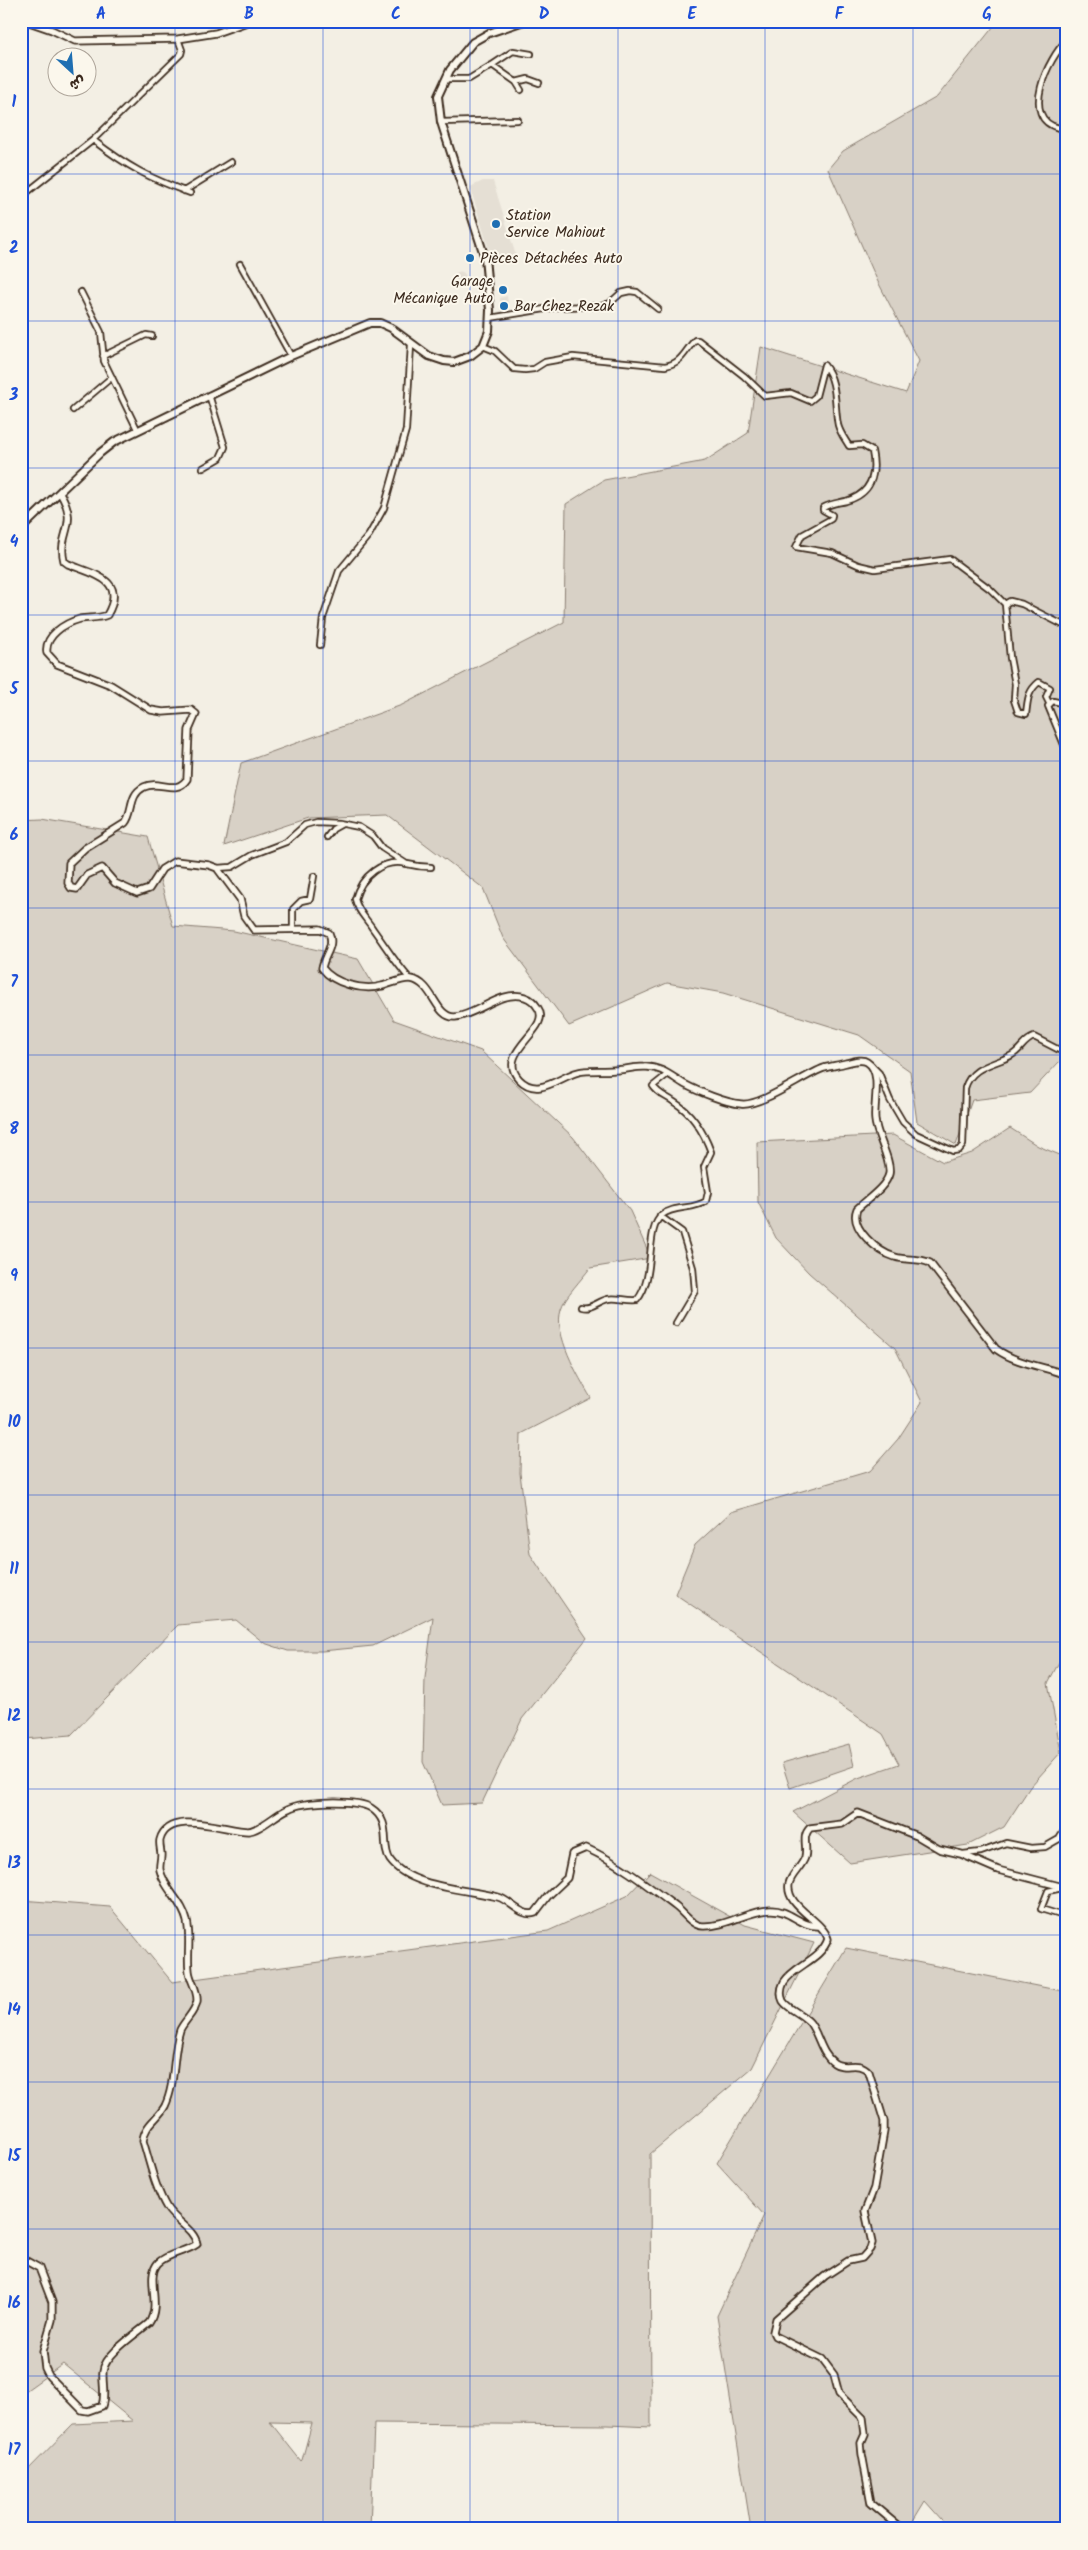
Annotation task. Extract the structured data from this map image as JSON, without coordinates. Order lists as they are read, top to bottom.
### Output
{
  "places": [
    "Station Service Mahiout",
    "Pièces Détachées Auto",
    "Garage Mécanique Auto",
    "Bar Chez Rezak"
  ],
  "north": "bottom right",
  "grid": {
    "columns": [
      "A",
      "B",
      "C",
      "D",
      "E",
      "F",
      "G"
    ],
    "rows": [
      "1",
      "2",
      "3",
      "4",
      "5",
      "6",
      "7",
      "8",
      "9",
      "10",
      "11",
      "12",
      "13",
      "14",
      "15",
      "16",
      "17"
    ]
  }
}
